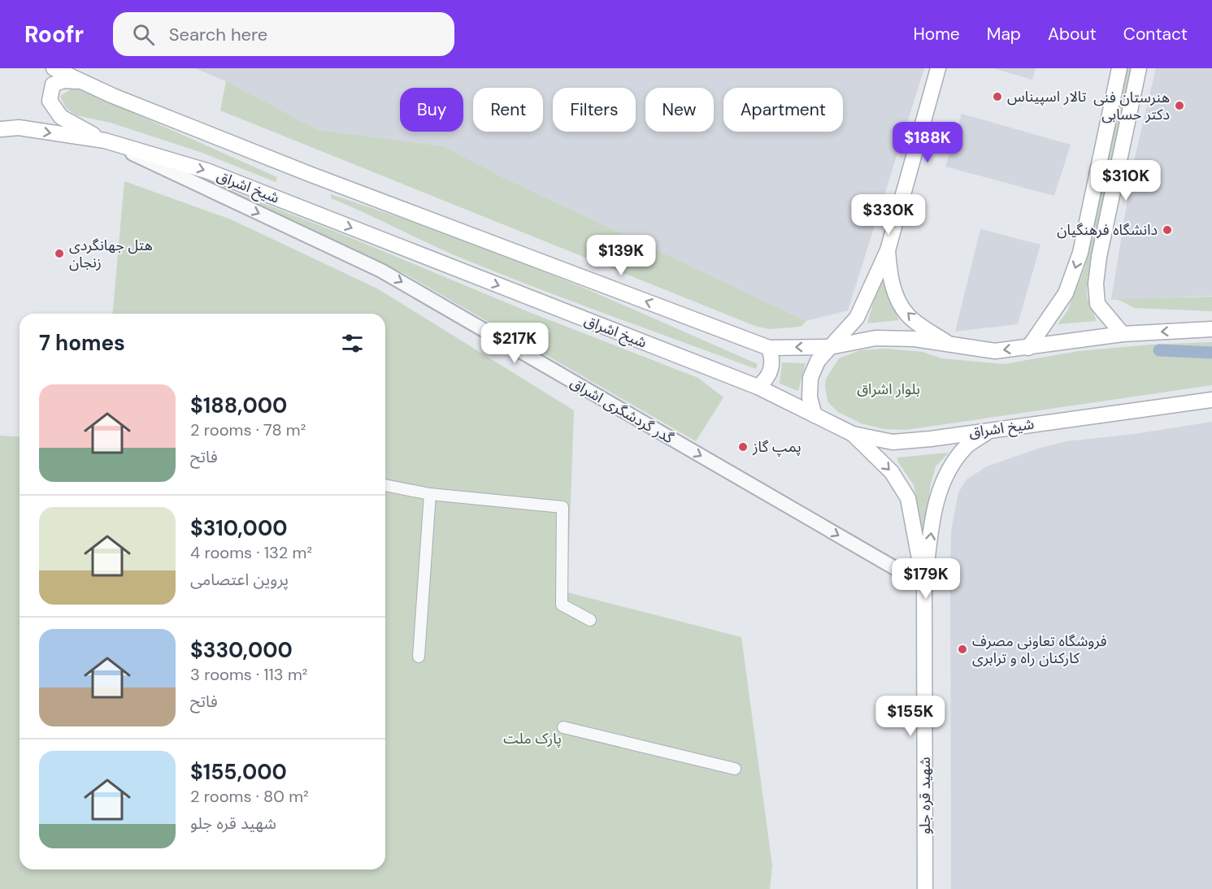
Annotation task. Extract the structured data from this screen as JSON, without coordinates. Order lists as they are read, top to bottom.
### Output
{
  "streets": {
    "main road": ["شیخ اشراق", "شهید قره جلو"],
    "street": ["گدر گردشگری اشراق"]
  },
  "crossings": [
    ["شیخ اشراق", "گدر گردشگری اشراق"],
    ["گدر گردشگری اشراق", "شهید قره جلو"]
  ],
  "one_way": ["گدر گردشگری اشراق"],
  "parks": ["بلوار اشراق", "پارک ملت"],
  "places": [
    "تالار اسپیناس",
    "هنرستان فنی دکتر حسابی",
    "دانشگاه فرهنگیان",
    "هتل جهانگردی زنجان",
    "پمپ گاز",
    "فروشگاه تعاونی مصرف کارکنان راه و ترابری"
  ],
  "page": {
    "header": "Roofr",
    "search": "Search here",
    "nav": [
      "Home",
      "Map",
      "About",
      "Contact"
    ],
    "chip": [
      "Buy",
      "Rent",
      "Filters",
      "New",
      "Apartment"
    ],
    "price": [
      "$188K",
      "$310K",
      "$330K",
      "$139K",
      "$217K",
      "$179K",
      "$155K"
    ],
    "heading": "7 homes",
    "list": [
      {
        "name": "$188,000",
        "note": "2 rooms · 78 m² · فاتح"
      },
      {
        "name": "$310,000",
        "note": "4 rooms · 132 m² · پروین اعتصامی"
      },
      {
        "name": "$330,000",
        "note": "3 rooms · 113 m² · فاتح"
      },
      {
        "name": "$155,000",
        "note": "2 rooms · 80 m² · شهید قره جلو"
      }
    ]
  }
}
